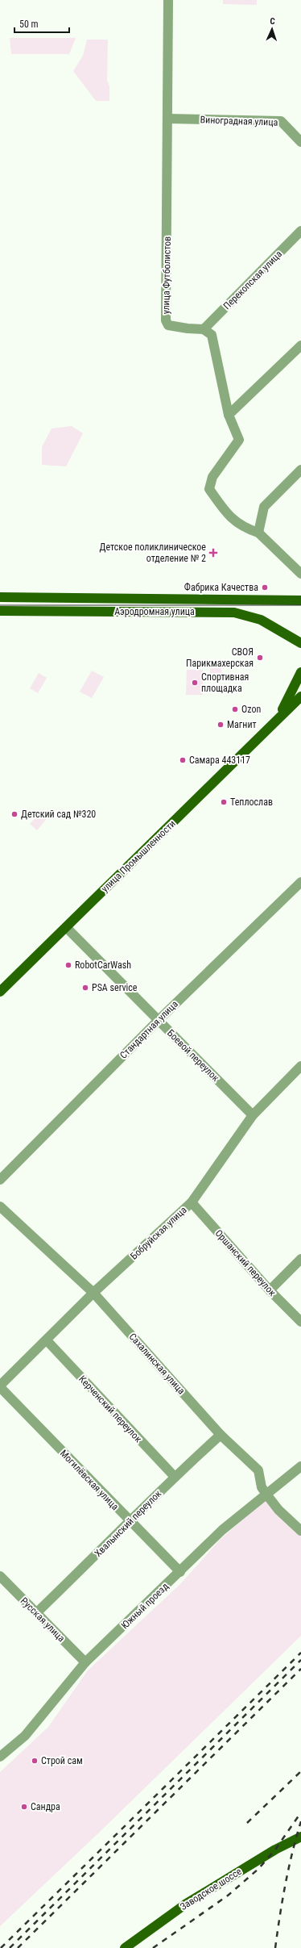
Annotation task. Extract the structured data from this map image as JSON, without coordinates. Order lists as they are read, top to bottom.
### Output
{
  "streets": {
    "main road": ["Аэродромная улица", "улица Промышленности", "Заводское шоссе"],
    "street": [
      "Виноградная улица",
      "улица Футболистов",
      "Перекопская улица",
      "Стандартная улица",
      "Боевой переулок",
      "Бобруйская улица",
      "Оршанский переулок",
      "Сахалинская улица",
      "Керченский переулок",
      "Могилёвская улица",
      "Хвалынский переулок",
      "Южный проезд",
      "Русская улица"
    ]
  },
  "crossings": [
    ["Виноградная улица", "улица Футболистов"],
    ["улица Футболистов", "Перекопская улица"],
    ["улица Промышленности", "Боевой переулок"],
    ["Стандартная улица", "Боевой переулок"],
    ["Боевой переулок", "Бобруйская улица"],
    ["Бобруйская улица", "Оршанский переулок"],
    ["Бобруйская улица", "Сахалинская улица"],
    ["Бобруйская улица", "Керченский переулок"],
    ["Бобруйская улица", "Могилёвская улица"],
    ["Сахалинская улица", "Хвалынский переулок"],
    ["Сахалинская улица", "Южный проезд"],
    ["Керченский переулок", "Хвалынский переулок"],
    ["Могилёвская улица", "Хвалынский переулок"],
    ["Могилёвская улица", "Южный проезд"],
    ["Хвалынский переулок", "Русская улица"],
    ["Южный проезд", "Русская улица"]
  ],
  "places": {
    "health": ["Детское поликлиническое отделение № 2"],
    "other": [
      "Фабрика Качества",
      "СВОЯ Парикмахерская",
      "Спортивная площадка",
      "Ozon",
      "Магнит",
      "Самара 443117",
      "Теплослав",
      "Детский сад №320",
      "RobotCarWash",
      "PSA service",
      "Строй сам",
      "Сандра"
    ]
  },
  "scale_bar": "50 m",
  "north": "top"
}
